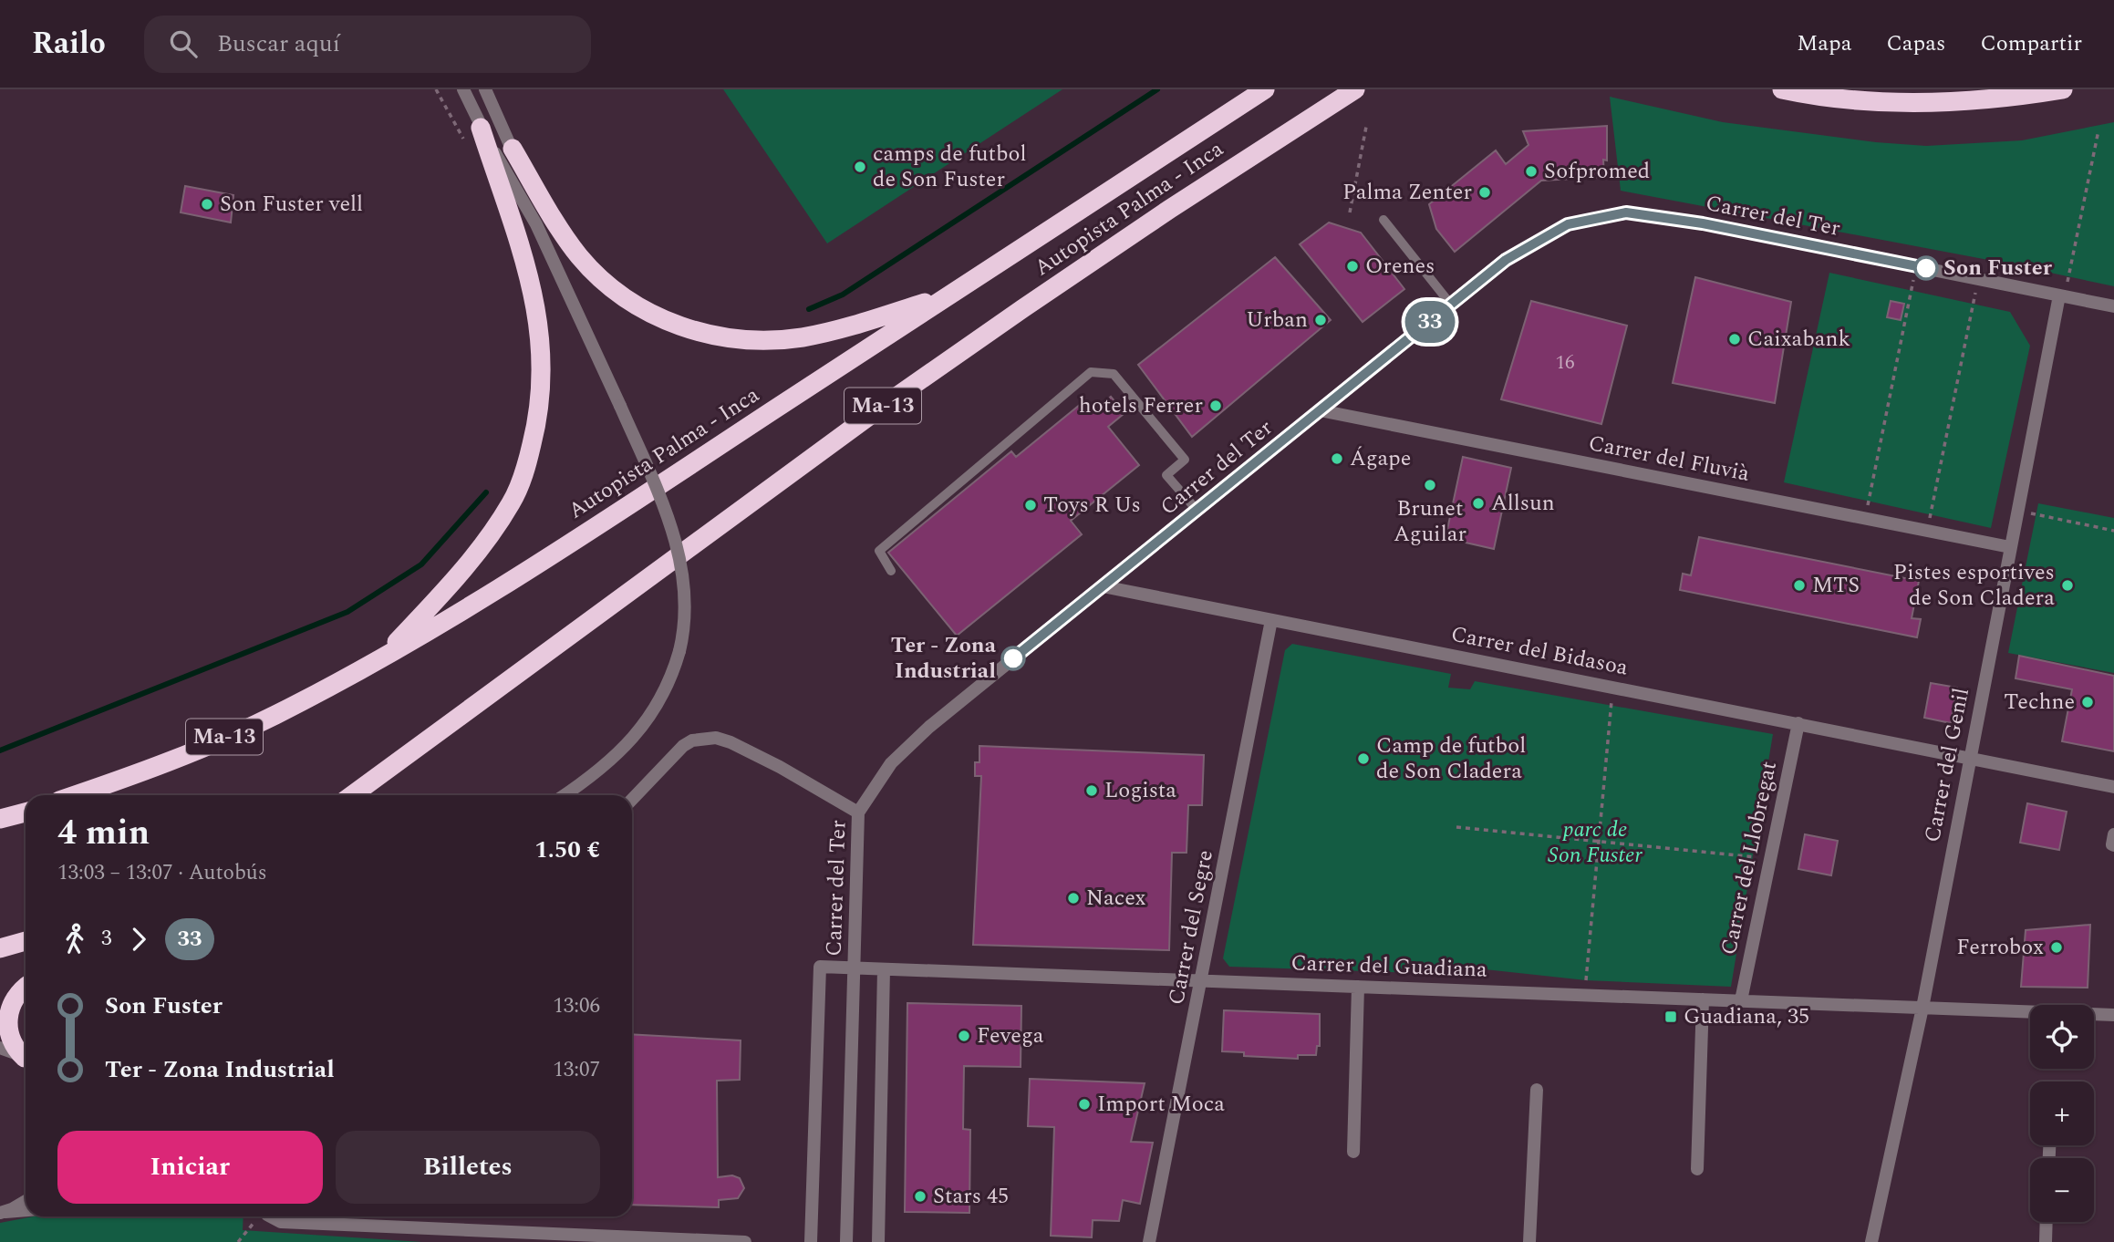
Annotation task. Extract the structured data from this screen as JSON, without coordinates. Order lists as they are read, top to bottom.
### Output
{
  "streets": {
    "highway": ["Autopista Palma - Inca", "Ma-13"],
    "street": [
      "Carrer del Ter",
      "Carrer del Fluvià",
      "Carrer del Bidasoa",
      "Carrer del Genil",
      "Carrer del Llobregat",
      "Carrer del Segre",
      "Carrer del Guadiana"
    ]
  },
  "crossings": [
    ["Carrer del Ter", "Carrer del Fluvià"],
    ["Carrer del Ter", "Carrer del Bidasoa"],
    ["Carrer del Ter", "Carrer del Genil"],
    ["Carrer del Ter", "Carrer del Guadiana"],
    ["Carrer del Fluvià", "Carrer del Genil"],
    ["Carrer del Bidasoa", "Carrer del Genil"],
    ["Carrer del Bidasoa", "Carrer del Llobregat"],
    ["Carrer del Bidasoa", "Carrer del Segre"],
    ["Carrer del Genil", "Carrer del Guadiana"],
    ["Carrer del Llobregat", "Carrer del Guadiana"],
    ["Carrer del Segre", "Carrer del Guadiana"]
  ],
  "parks": ["parc de Son Fuster"],
  "places": {
    "other": [
      "camps de futbol de Son Fuster",
      "Sofpromed",
      "Palma Zenter",
      "Son Fuster vell",
      "Orenes",
      "Son Fuster",
      "Urban",
      "Caixabank",
      "hotels Ferrer",
      "Ágape",
      "Brunet Aguilar",
      "Allsun",
      "Toys R Us",
      "MTS",
      "Pistes esportives de Son Cladera",
      "Ter - Zona Industrial",
      "Techne",
      "Camp de futbol de Son Cladera",
      "Logista",
      "Nacex",
      "Ferrobox",
      "Fevega",
      "Import Moca",
      "Stars 45"
    ],
    "transit": ["Guadiana, 35"]
  },
  "lines": ["bus line 33"],
  "house_numbers": ["16"],
  "page": {
    "header": "Railo",
    "search": "Buscar aquí",
    "nav": ["Mapa", "Capas", "Compartir"],
    "on_map": "33",
    "heading": ["4 min", "13:03 – 13:07 · Autobús", "1.50 €"],
    "legs": ["3", "33"],
    "list": [
      {
        "name": "Son Fuster",
        "value": "13:06"
      },
      {
        "name": "Ter - Zona Industrial",
        "value": "13:07"
      }
    ],
    "map_buttons": ["+", "−"],
    "buttons": ["Iniciar", "Billetes"]
  }
}
